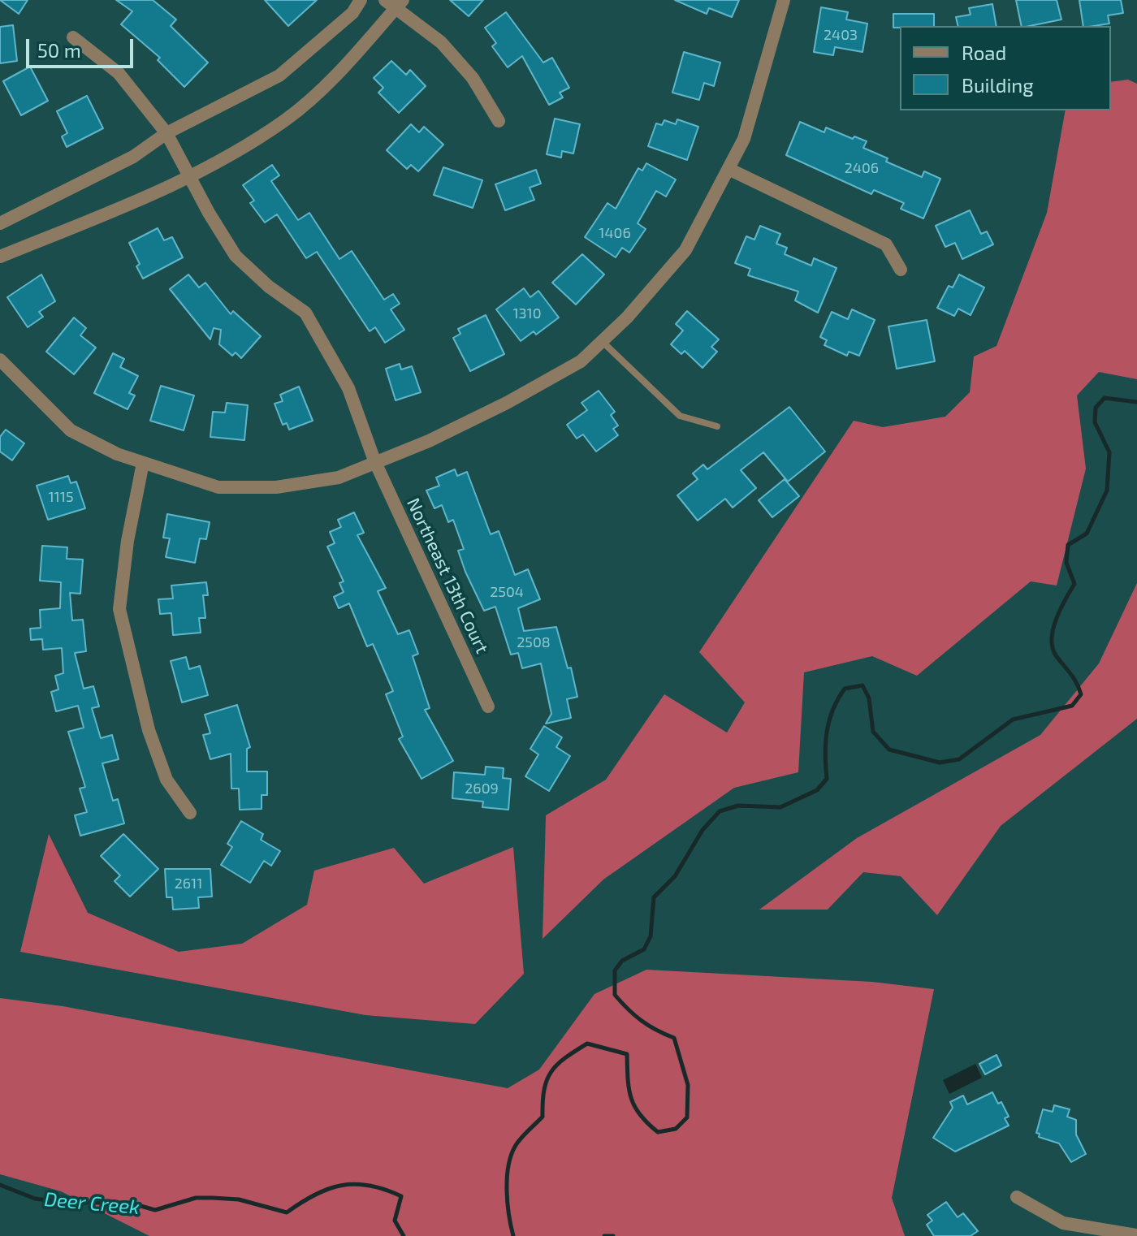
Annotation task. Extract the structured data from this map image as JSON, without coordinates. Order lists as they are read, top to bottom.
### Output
{
  "streets": {
    "street": ["Northeast 13th Court"]
  },
  "water": ["Deer Creek"],
  "house_numbers": [
    "2403",
    "2406",
    "1406",
    "1310",
    "1115",
    "2504",
    "2508",
    "2609",
    "2611"
  ],
  "legend": ["Road", "Building"],
  "scale_bar": "50 m"
}
